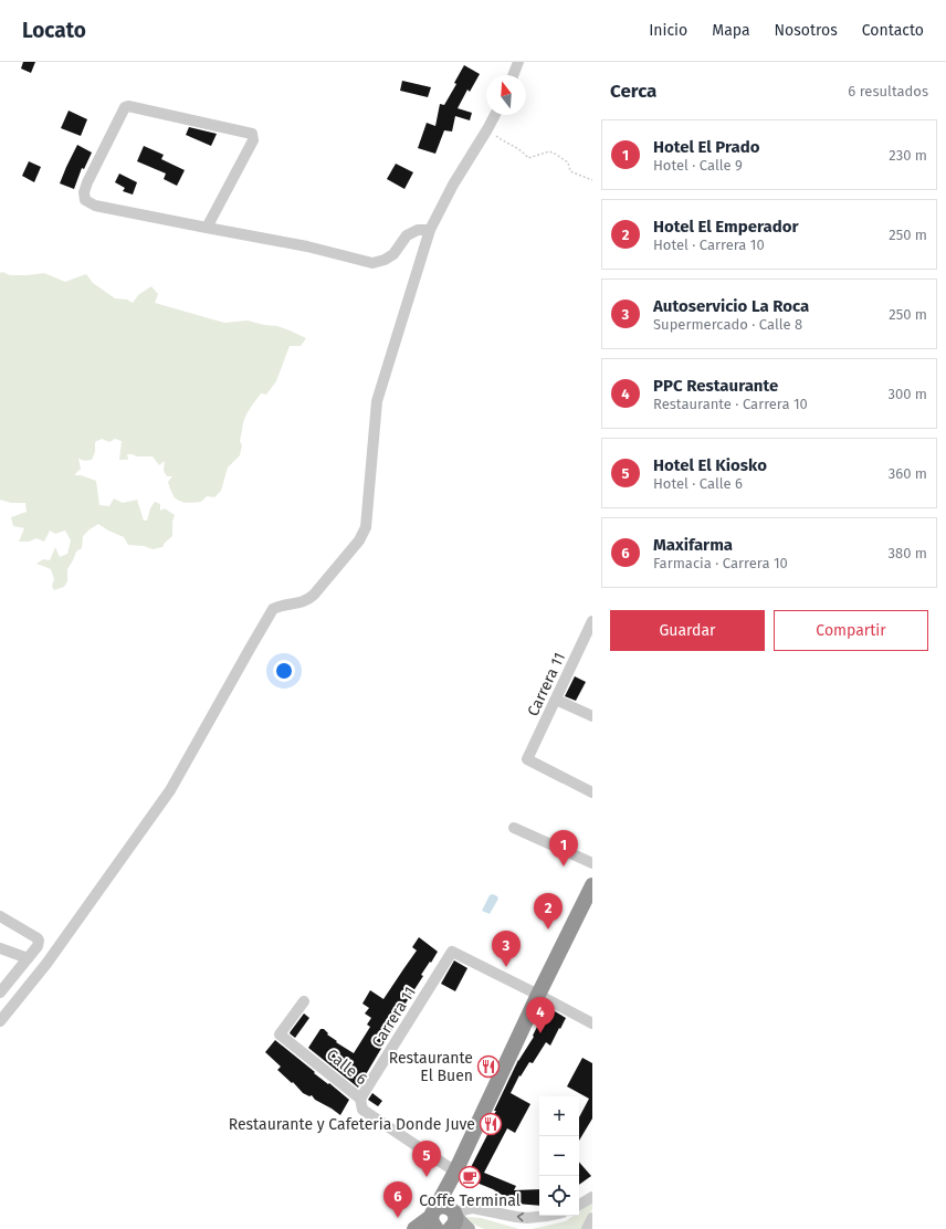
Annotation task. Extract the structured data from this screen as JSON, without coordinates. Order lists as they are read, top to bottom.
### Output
{
  "streets": {
    "street": ["Carrera 11", "Calle 6"]
  },
  "crossings": [
    ["Carrera 11", "Calle 6"]
  ],
  "places": {
    "restaurant": ["Restaurante El Buen", "Restaurante y Cafeteria Donde Juve"],
    "cafe": ["Coffe Terminal"]
  },
  "north": "top",
  "page": {
    "header": "Locato",
    "nav": [
      "Inicio",
      "Mapa",
      "Nosotros",
      "Contacto"
    ],
    "heading": ["Cerca", "6 resultados"],
    "list": [
      {
        "mark": "1",
        "name": "Hotel El Prado",
        "note": "Hotel · Calle 9",
        "value": "230 m"
      },
      {
        "mark": "2",
        "name": "Hotel El Emperador",
        "note": "Hotel · Carrera 10",
        "value": "250 m"
      },
      {
        "mark": "3",
        "name": "Autoservicio La Roca",
        "note": "Supermercado · Calle 8",
        "value": "250 m"
      },
      {
        "mark": "4",
        "name": "PPC Restaurante",
        "note": "Restaurante · Carrera 10",
        "value": "300 m"
      },
      {
        "mark": "5",
        "name": "Hotel El Kiosko",
        "note": "Hotel · Calle 6",
        "value": "360 m"
      },
      {
        "mark": "6",
        "name": "Maxifarma",
        "note": "Farmacia · Carrera 10",
        "value": "380 m"
      }
    ],
    "buttons": ["Guardar", "Compartir"],
    "pins": [
      "1",
      "2",
      "3",
      "4",
      "5",
      "6"
    ],
    "map_buttons": ["+", "−"]
  }
}
